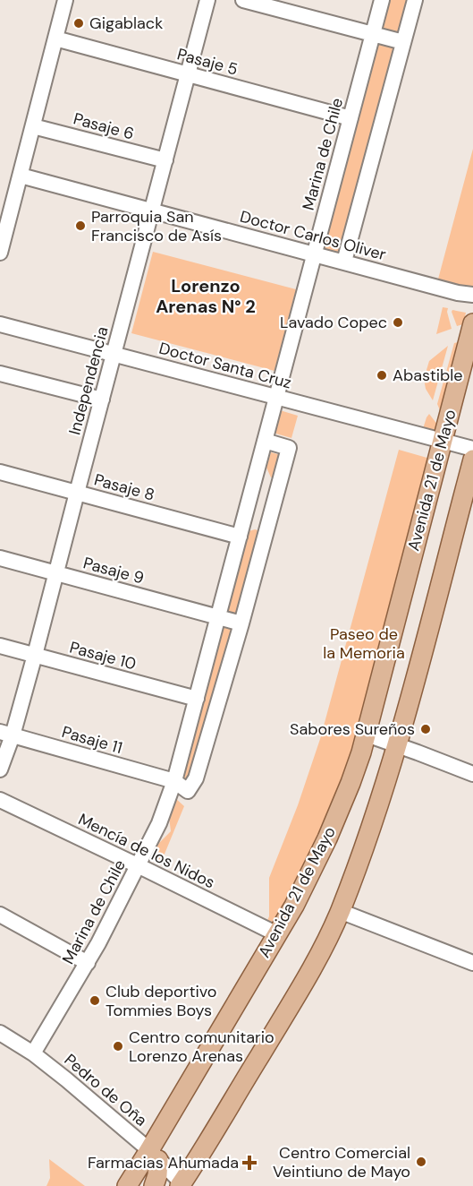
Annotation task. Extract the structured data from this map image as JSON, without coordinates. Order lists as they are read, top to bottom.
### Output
{
  "streets": {
    "main road": ["Avenida 21 de Mayo"],
    "street": [
      "Pasaje 5",
      "Pasaje 6",
      "Marina de Chile",
      "Doctor Carlos Oliver",
      "Doctor Santa Cruz",
      "Independencia",
      "Pasaje 8",
      "Pasaje 9",
      "Pasaje 10",
      "Pasaje 11",
      "Mencía de los Nidos",
      "Pedro de Oña"
    ]
  },
  "crossings": [
    ["Pasaje 5", "Marina de Chile"],
    ["Pasaje 5", "Independencia"],
    ["Pasaje 6", "Independencia"],
    ["Marina de Chile", "Doctor Carlos Oliver"],
    ["Marina de Chile", "Doctor Santa Cruz"],
    ["Marina de Chile", "Pasaje 8"],
    ["Marina de Chile", "Pasaje 9"],
    ["Marina de Chile", "Pasaje 10"],
    ["Marina de Chile", "Pasaje 11"],
    ["Marina de Chile", "Mencía de los Nidos"],
    ["Marina de Chile", "Pedro de Oña"],
    ["Doctor Carlos Oliver", "Independencia"],
    ["Doctor Santa Cruz", "Independencia"],
    ["Doctor Santa Cruz", "Avenida 21 de Mayo"],
    ["Independencia", "Pasaje 8"],
    ["Independencia", "Pasaje 9"],
    ["Independencia", "Pasaje 10"],
    ["Independencia", "Pasaje 11"],
    ["Avenida 21 de Mayo", "Mencía de los Nidos"],
    ["Avenida 21 de Mayo", "Pedro de Oña"]
  ],
  "districts": ["Lorenzo Arenas N° 2"],
  "parks": ["Paseo de la Memoria"],
  "places": {
    "other": [
      "Gigablack",
      "Parroquia San Francisco de Asís",
      "Lavado Copec",
      "Abastible",
      "Sabores Sureños",
      "Club deportivo Tommies Boys",
      "Centro comunitario Lorenzo Arenas",
      "Centro Comercial Veintiuno de Mayo"
    ],
    "health": ["Farmacias Ahumada"]
  }
}
